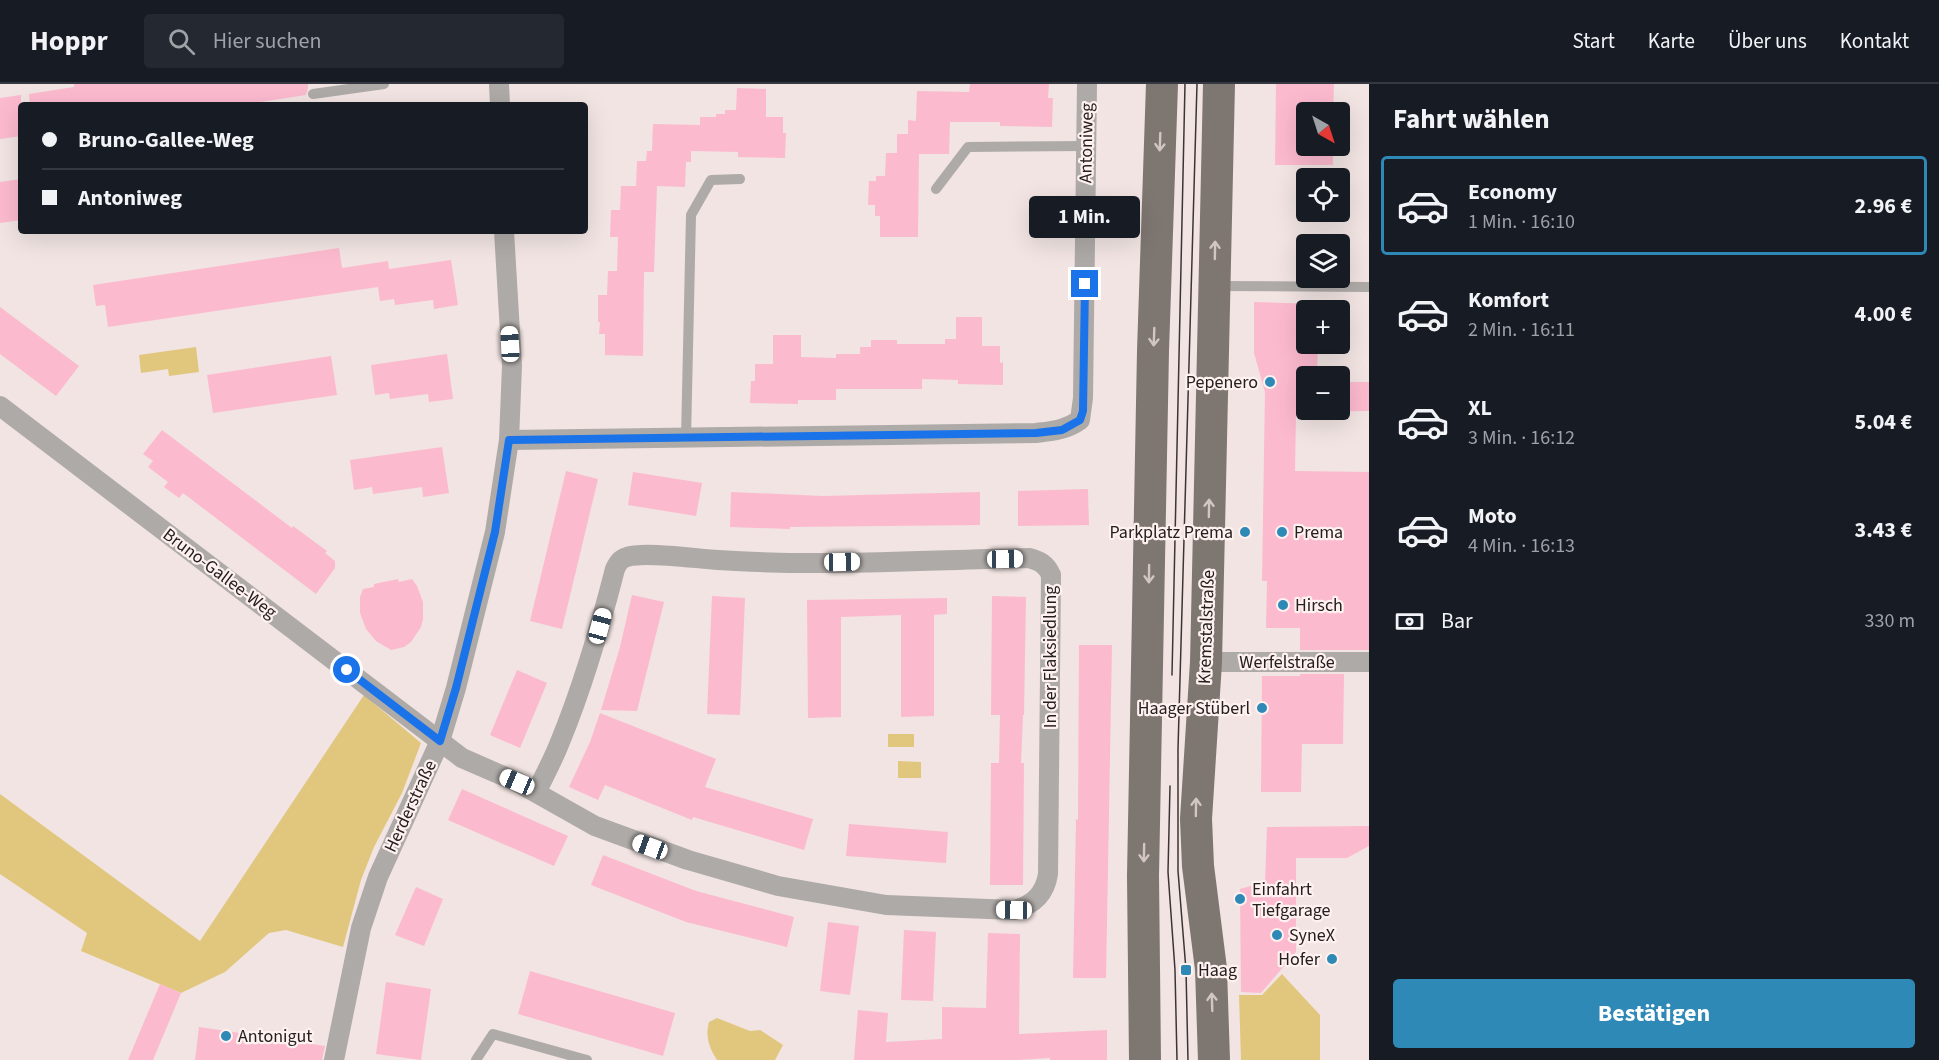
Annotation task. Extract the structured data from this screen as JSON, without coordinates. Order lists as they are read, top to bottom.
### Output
{
  "streets": {
    "main road": ["Kremstalstraße"],
    "street": [
      "Antoniweg",
      "Bruno-Gallee-Weg",
      "In der Flaksiedlung",
      "Werfelstraße",
      "Herderstraße"
    ]
  },
  "crossings": [
    ["Antoniweg", "Herderstraße"],
    ["Bruno-Gallee-Weg", "In der Flaksiedlung"],
    ["Bruno-Gallee-Weg", "Herderstraße"],
    ["Kremstalstraße", "Werfelstraße"],
    ["In der Flaksiedlung", "Herderstraße"]
  ],
  "places": {
    "other": [
      "Pepenero",
      "Parkplatz Prema",
      "Prema",
      "Hirsch",
      "Haager Stüberl",
      "Einfahrt Tiefgarage",
      "SyneX",
      "Hofer",
      "Antonigut"
    ],
    "transit": ["Haag"]
  },
  "north": "bottom right",
  "page": {
    "header": "Hoppr",
    "search": "Hier suchen",
    "nav": [
      "Start",
      "Karte",
      "Über uns",
      "Kontakt"
    ],
    "heading": "Fahrt wählen",
    "map_buttons": ["+", "−"],
    "banner": ["Bruno-Gallee-Weg", "Antoniweg"],
    "list": [
      {
        "name": "Economy",
        "note": "1 Min. · 16:10",
        "value": "2.96 €"
      },
      {
        "name": "Komfort",
        "note": "2 Min. · 16:11",
        "value": "4.00 €"
      },
      {
        "name": "XL",
        "note": "3 Min. · 16:12",
        "value": "5.04 €"
      },
      {
        "name": "Moto",
        "note": "4 Min. · 16:13",
        "value": "3.43 €"
      }
    ],
    "bubble": "1 Min.",
    "pay": ["Bar", "330 m"],
    "buttons": "Bestätigen"
  }
}
